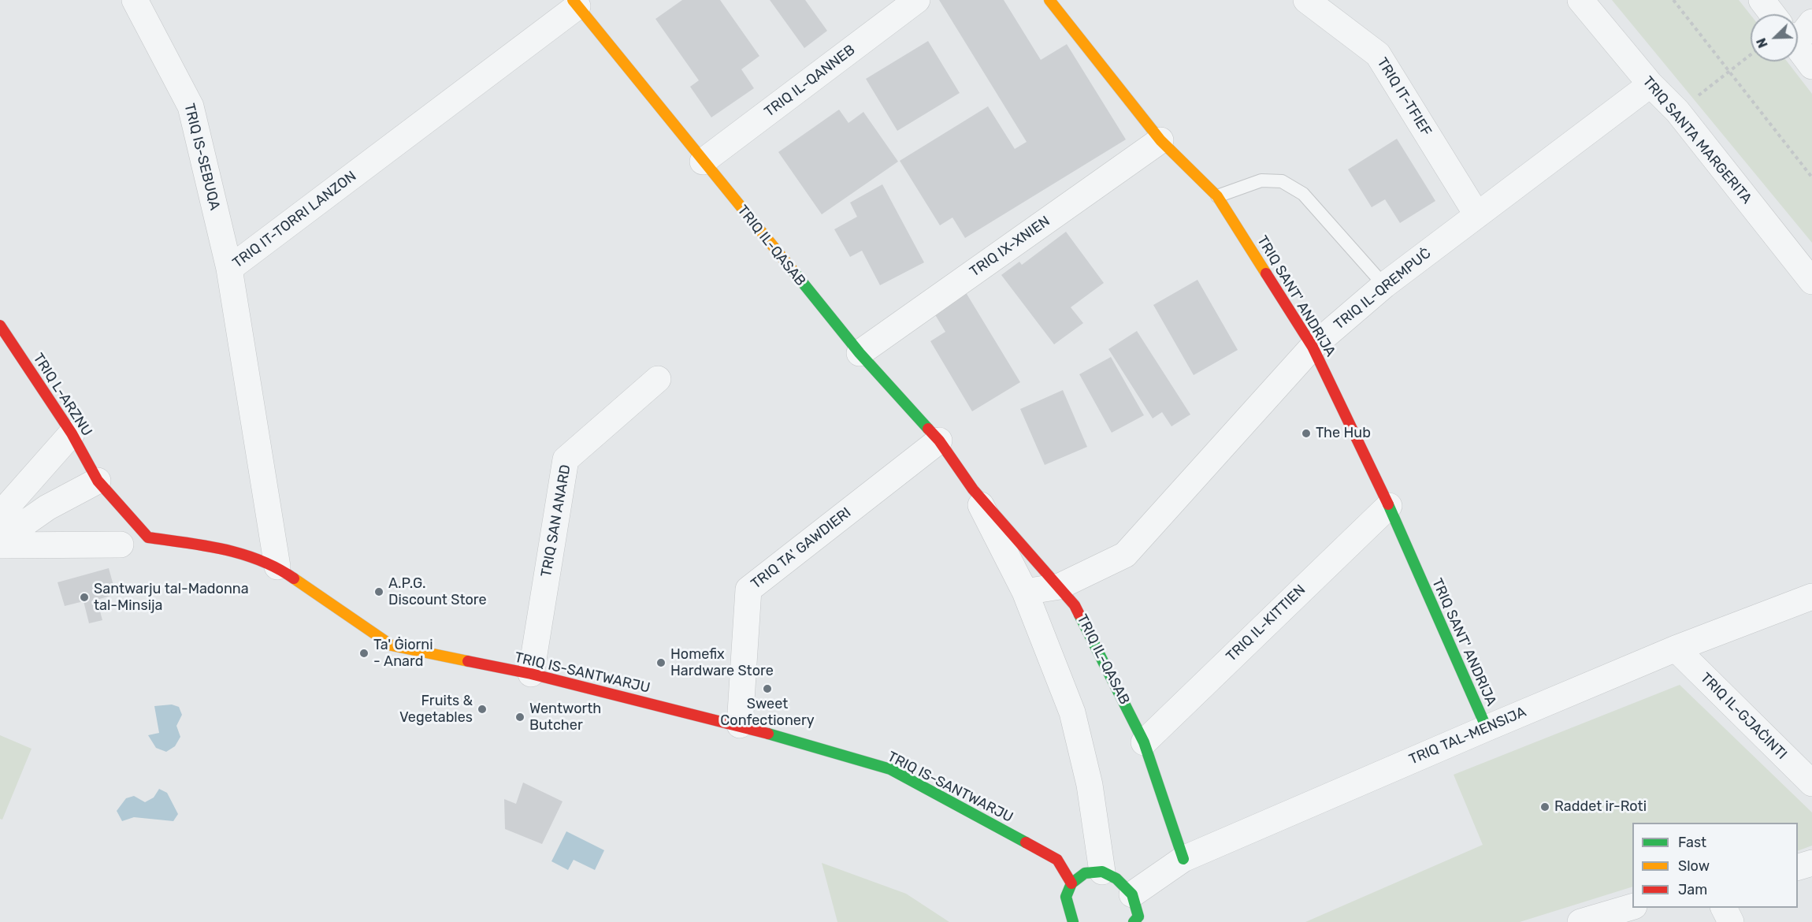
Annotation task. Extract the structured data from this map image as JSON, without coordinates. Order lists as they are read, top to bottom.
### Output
{
  "streets": {
    "street": [
      "TRIQ IL-QANNEB",
      "TRIQ IT-TFIEF",
      "TRIQ SANTA MARGERITA",
      "TRIQ IS-SEBUQA",
      "TRIQ IT-TORRI LANZON",
      "TRIQ IL-QASAB",
      "TRIQ IX-XNIEN",
      "TRIQ IL-QREMPUĊ",
      "TRIQ SANT' ANDRIJA",
      "TRIQ L-ARZNU",
      "TRIQ SAN ANARD",
      "TRIQ TA' GAWDIERI",
      "TRIQ IL-KITTIEN",
      "TRIQ IS-SANTWARJU",
      "TRIQ IL-GJAĊINTI",
      "TRIQ TAL-MENSIJA"
    ]
  },
  "crossings": [
    ["TRIQ IL-QANNEB", "TRIQ IL-QASAB"],
    ["TRIQ IT-TFIEF", "TRIQ IL-QREMPUĊ"],
    ["TRIQ SANTA MARGERITA", "TRIQ IL-QREMPUĊ"],
    ["TRIQ IS-SEBUQA", "TRIQ IT-TORRI LANZON"],
    ["TRIQ IT-TORRI LANZON", "TRIQ IL-QASAB"],
    ["TRIQ IT-TORRI LANZON", "TRIQ IS-SANTWARJU"],
    ["TRIQ IL-QASAB", "TRIQ IX-XNIEN"],
    ["TRIQ IL-QASAB", "TRIQ IL-QREMPUĊ"],
    ["TRIQ IL-QASAB", "TRIQ TA' GAWDIERI"],
    ["TRIQ IL-QASAB", "TRIQ IL-KITTIEN"],
    ["TRIQ IL-QASAB", "TRIQ TAL-MENSIJA"],
    ["TRIQ IX-XNIEN", "TRIQ SANT' ANDRIJA"],
    ["TRIQ IL-QREMPUĊ", "TRIQ SANT' ANDRIJA"],
    ["TRIQ SANT' ANDRIJA", "TRIQ IL-KITTIEN"],
    ["TRIQ SANT' ANDRIJA", "TRIQ TAL-MENSIJA"],
    ["TRIQ L-ARZNU", "TRIQ IS-SANTWARJU"],
    ["TRIQ SAN ANARD", "TRIQ IS-SANTWARJU"],
    ["TRIQ TA' GAWDIERI", "TRIQ IS-SANTWARJU"],
    ["TRIQ IL-GJAĊINTI", "TRIQ TAL-MENSIJA"]
  ],
  "places": [
    "The Hub",
    "A.P.G. Discount Store",
    "Santwarju tal-Madonna tal-Minsija",
    "Ta' Ġiorni - Anard",
    "Homefix Hardware Store",
    "Sweet Confectionery",
    "Fruits & Vegetables",
    "Wentworth Butcher",
    "Raddet ir-Roti"
  ],
  "legend": ["Fast", "Slow", "Jam"],
  "north": "bottom left"
}
